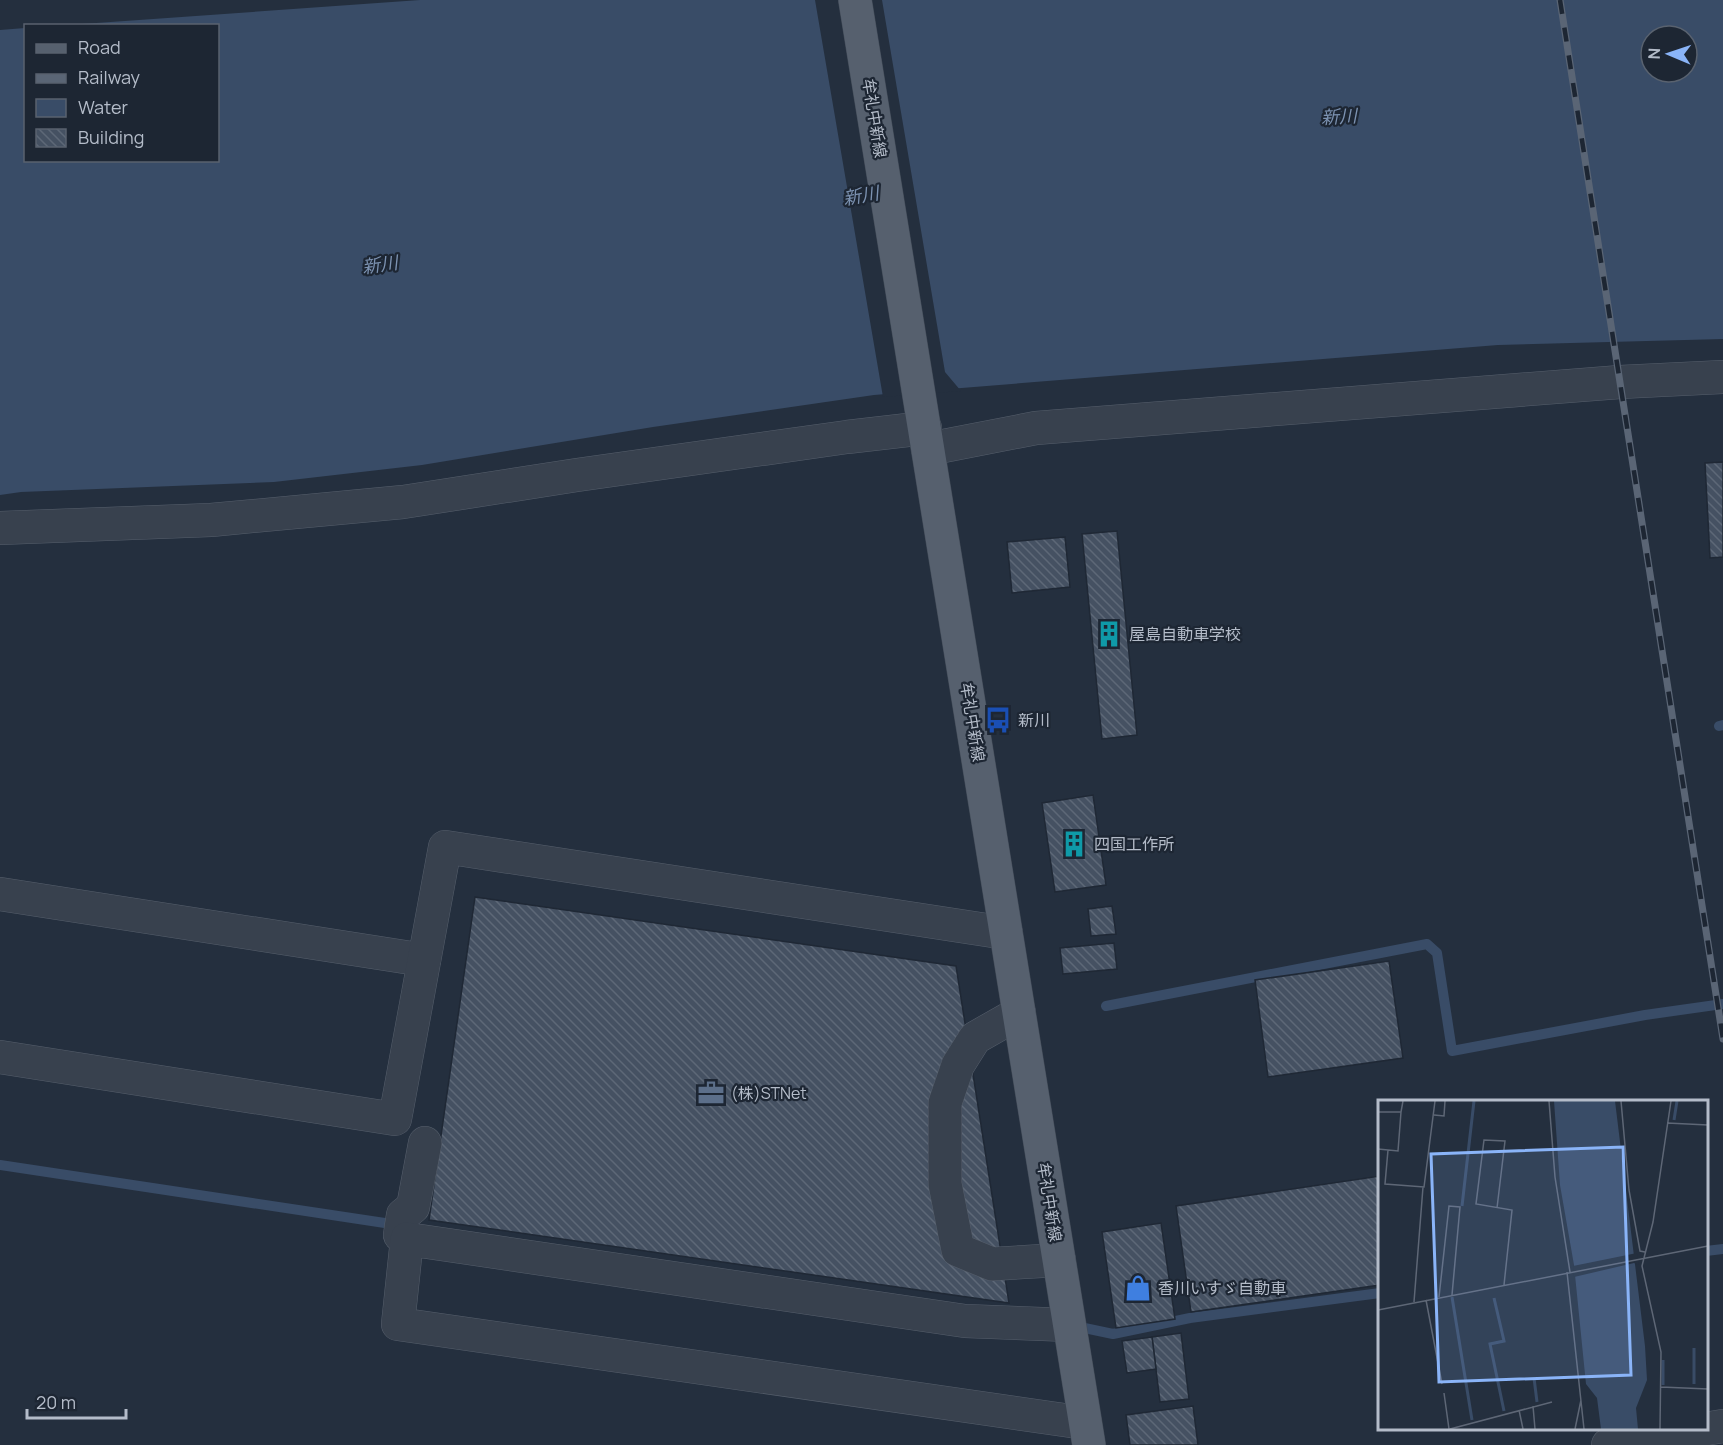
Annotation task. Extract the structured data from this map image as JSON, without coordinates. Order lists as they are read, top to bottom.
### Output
{
  "streets": {
    "main road": ["牟礼中新線"]
  },
  "water": ["新川"],
  "places": {
    "building": ["屋島自動車学校", "四国工作所"],
    "bus stop": ["新川"],
    "office": ["(株)STNet"],
    "shop": ["香川いすゞ自動車"]
  },
  "legend": [
    "Road",
    "Railway",
    "Water",
    "Building"
  ],
  "scale_bar": "20 m",
  "north": "left"
}
